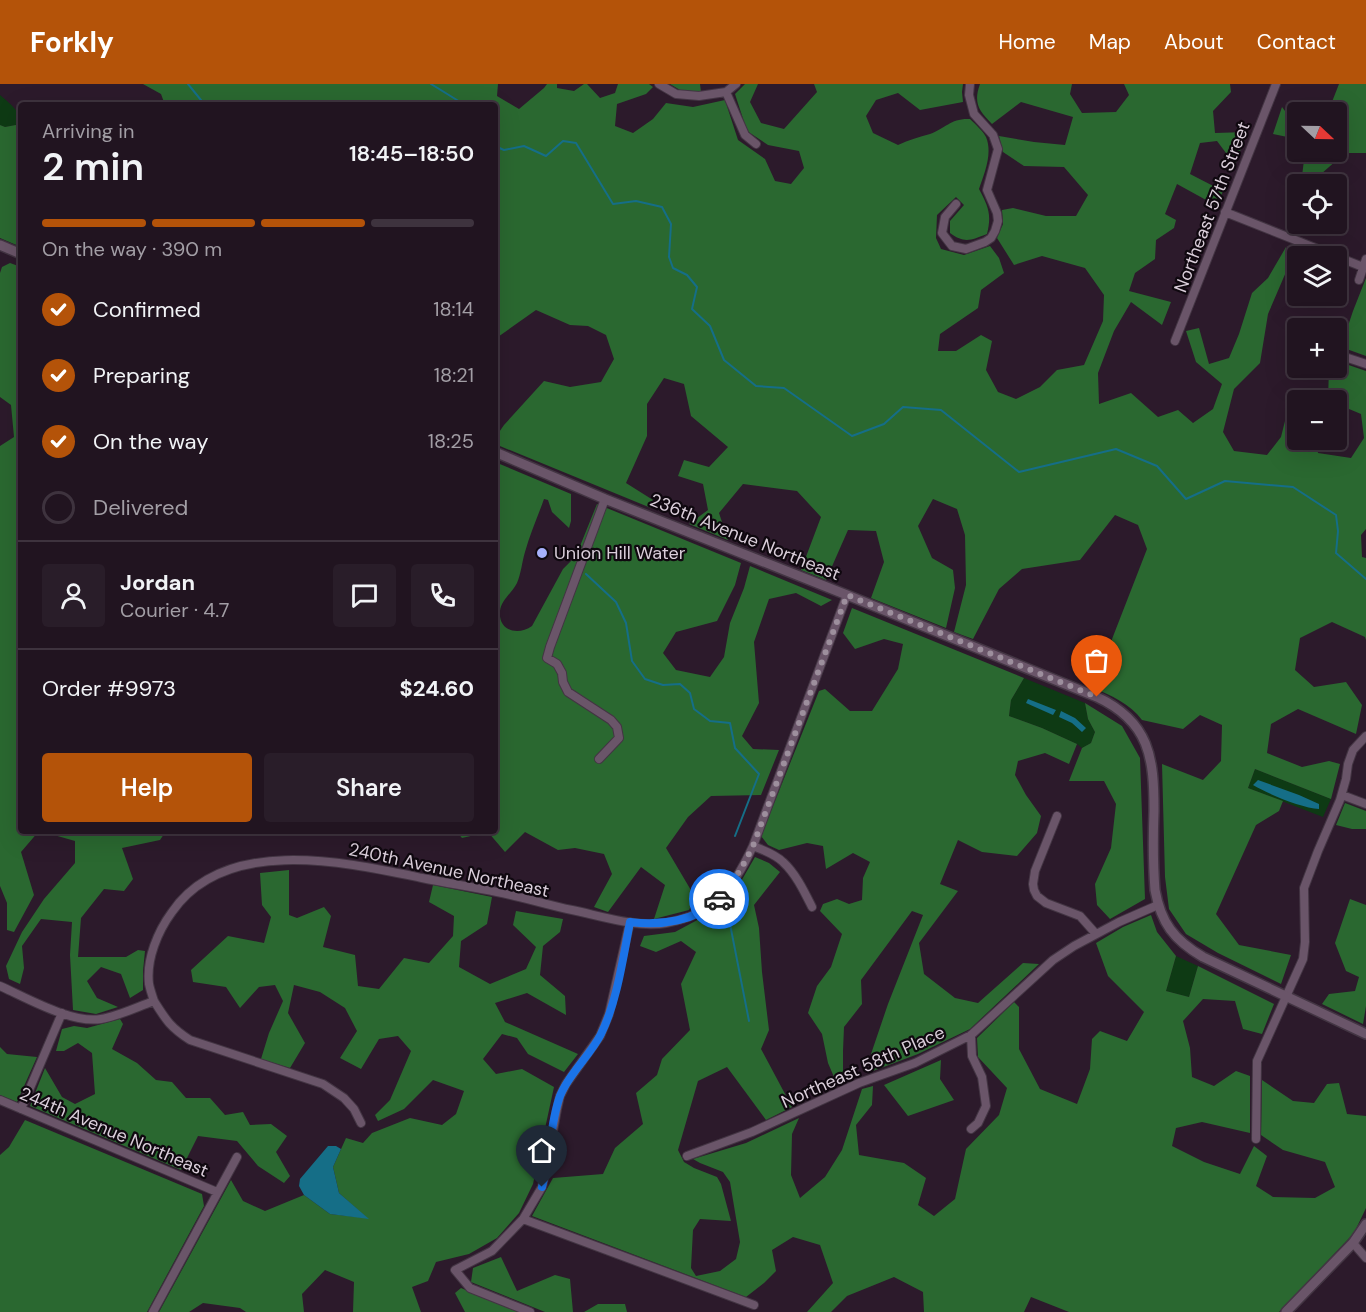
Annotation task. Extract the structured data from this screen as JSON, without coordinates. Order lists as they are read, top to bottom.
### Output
{
  "streets": {
    "street": [
      "Northeast 57th Street",
      "236th Avenue Northeast",
      "240th Avenue Northeast",
      "Northeast 58th Place",
      "244th Avenue Northeast"
    ]
  },
  "crossings": [
    ["236th Avenue Northeast", "Northeast 58th Place"]
  ],
  "places": ["Union Hill Water"],
  "north": "right",
  "page": {
    "header": "Forkly",
    "nav": [
      "Home",
      "Map",
      "About",
      "Contact"
    ],
    "map_buttons": ["+", "−"],
    "heading": ["2 min", "Arriving in", "18:45–18:50"],
    "panel": [
      "Jordan",
      "Courier · 4.7",
      "Order #9973",
      "$24.60"
    ],
    "bar": "On the way · 390 m",
    "list": [
      ["Confirmed", "18:14"],
      ["Preparing", "18:21"],
      ["On the way", "18:25"],
      "Delivered"
    ],
    "buttons": ["Help", "Share"]
  }
}
